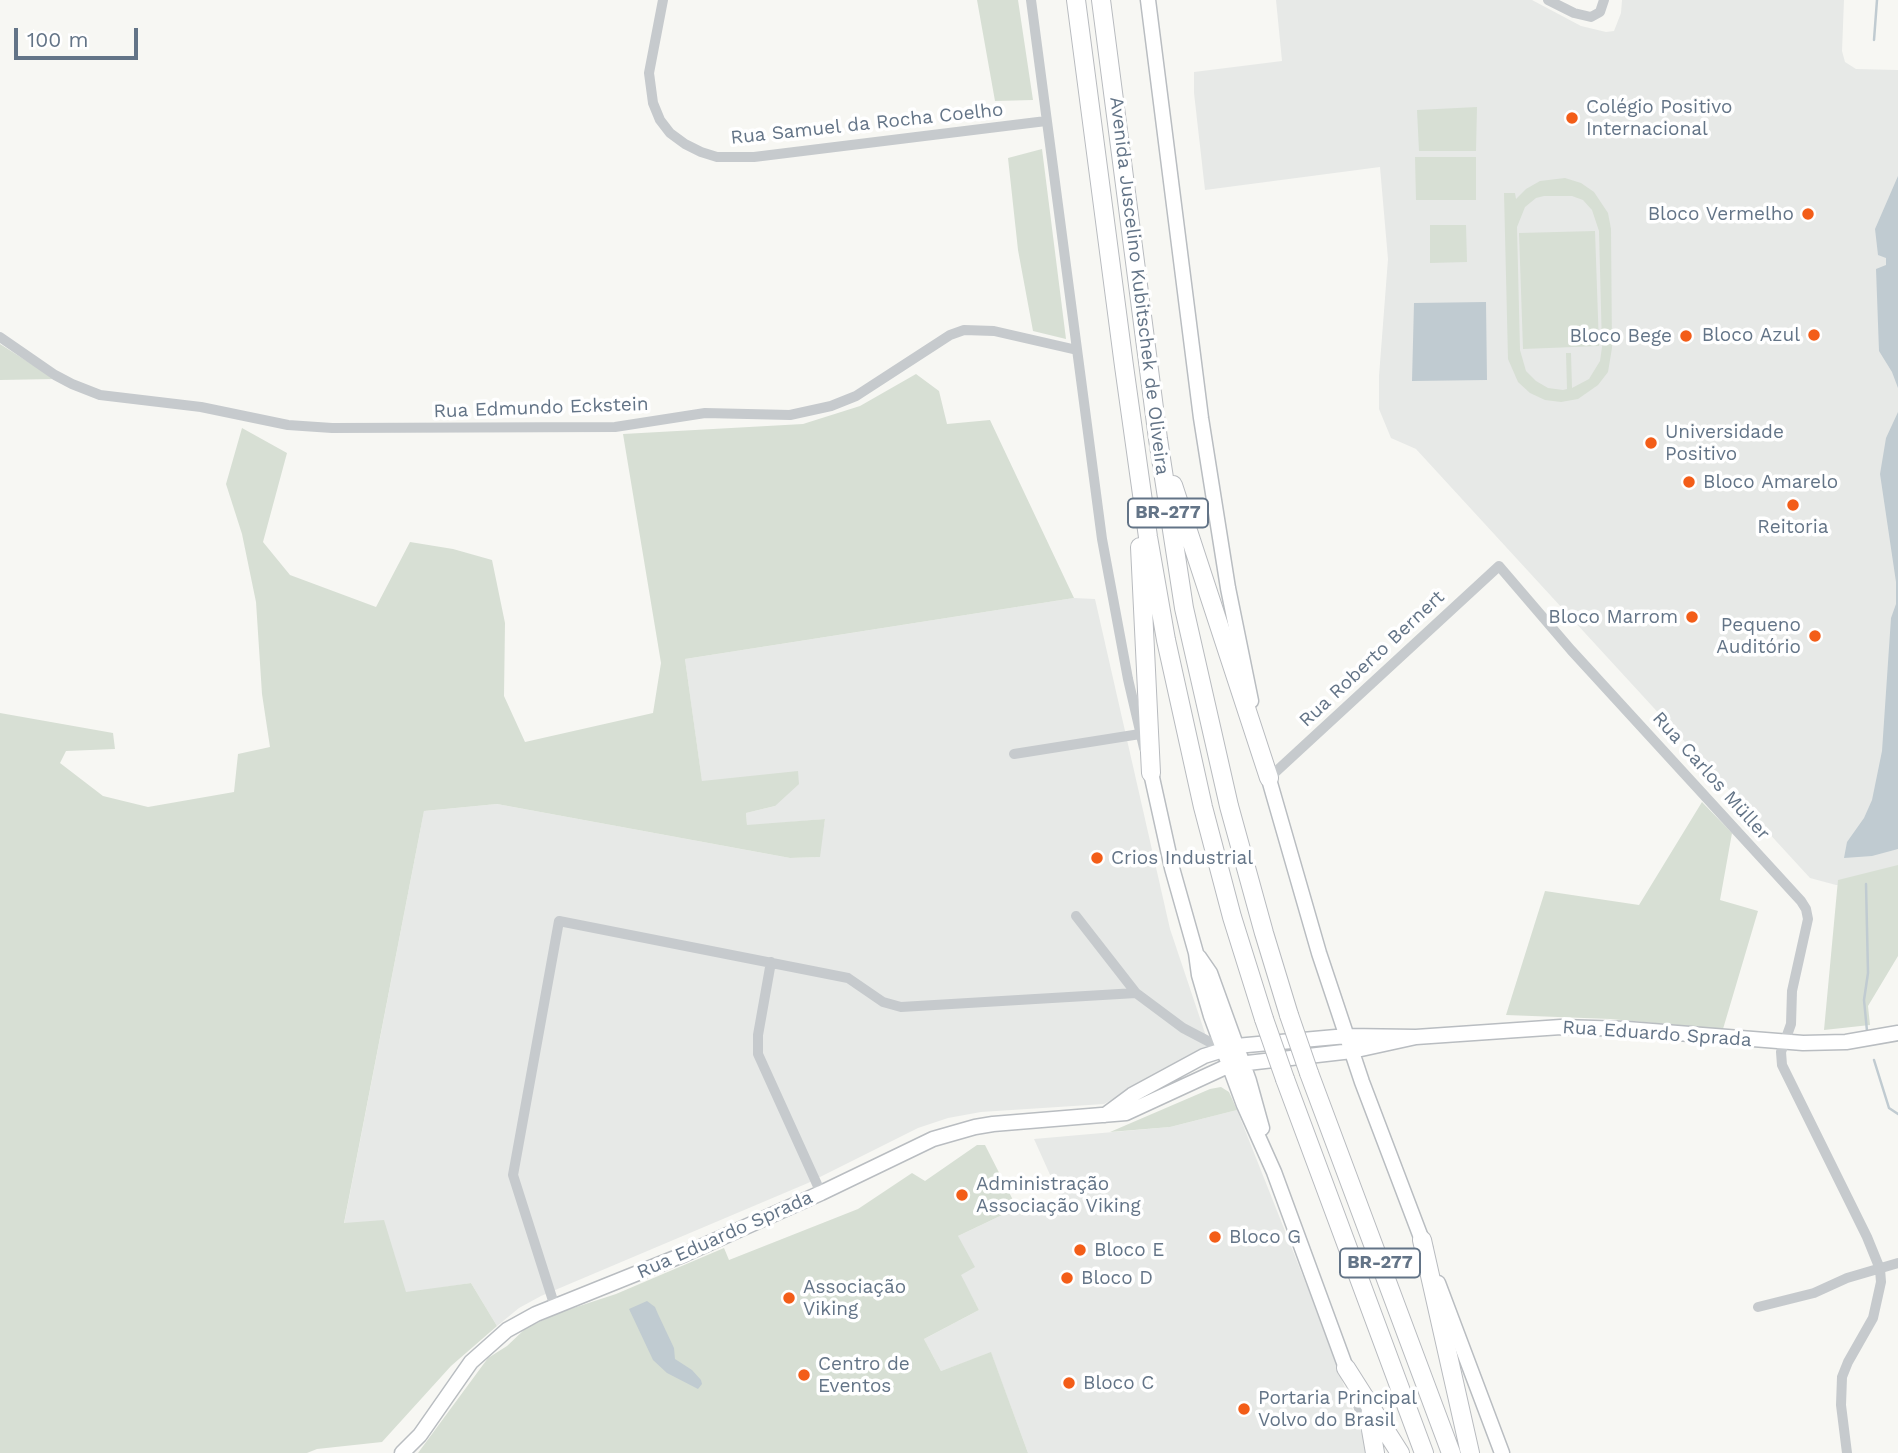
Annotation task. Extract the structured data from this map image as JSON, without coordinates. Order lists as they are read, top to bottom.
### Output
{
  "streets": {
    "highway": ["Avenida Juscelino Kubitschek de Oliveira", "BR-277"],
    "main road": ["Rua Eduardo Sprada"],
    "street": [
      "Rua Samuel da Rocha Coelho",
      "Rua Edmundo Eckstein",
      "Rua Roberto Bernert",
      "Rua Carlos Müller"
    ]
  },
  "crossings": [
    ["Rua Roberto Bernert", "Rua Carlos Müller"],
    ["Rua Carlos Müller", "Rua Eduardo Sprada"]
  ],
  "places": [
    "Colégio Positivo Internacional",
    "Bloco Vermelho",
    "Bloco Azul",
    "Bloco Bege",
    "Universidade Positivo",
    "Bloco Amarelo",
    "Reitoria",
    "Bloco Marrom",
    "Pequeno Auditório",
    "Crios Industrial",
    "Administração Associação Viking",
    "Bloco G",
    "Bloco E",
    "Bloco D",
    "Associação Viking",
    "Centro de Eventos",
    "Bloco C",
    "Portaria Principal Volvo do Brasil"
  ],
  "scale_bar": "100 m"
}
